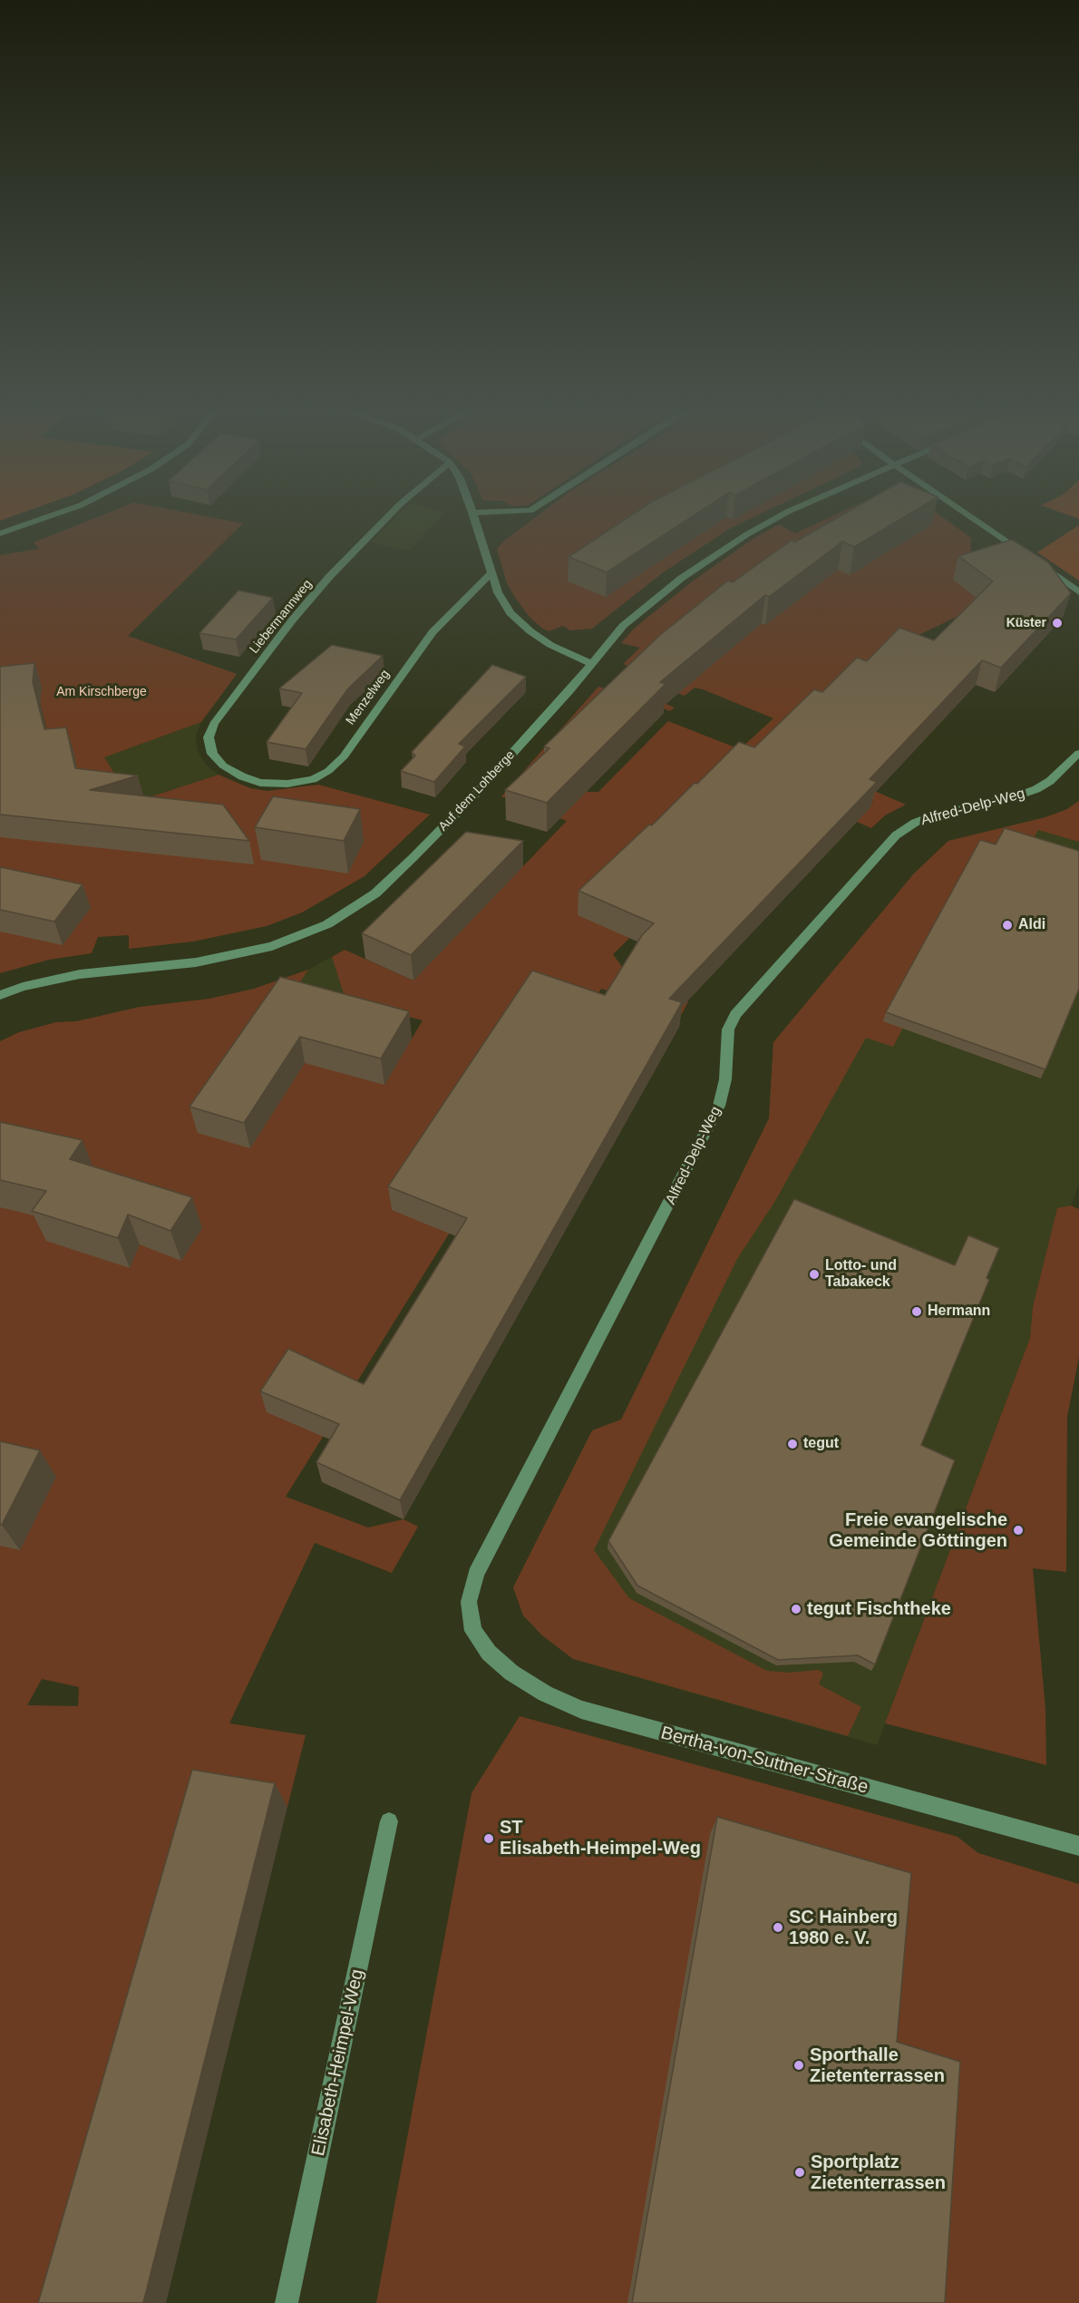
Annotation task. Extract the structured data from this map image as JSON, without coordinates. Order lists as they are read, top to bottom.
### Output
{
  "streets": {
    "street": [
      "Liebermannweg",
      "Menzelweg",
      "Auf dem Lohberge",
      "Alfred-Delp-Weg",
      "Bertha-von-Suttner-Straße",
      "Elisabeth-Heimpel-Weg"
    ]
  },
  "crossings": [
    ["Liebermannweg", "Menzelweg"],
    ["Alfred-Delp-Weg", "Bertha-von-Suttner-Straße"]
  ],
  "parks": ["Am Kirschberge"],
  "places": [
    "Küster",
    "Aldi",
    "Lotto- und Tabakeck",
    "Hermann",
    "tegut",
    "Freie evangelische Gemeinde Göttingen",
    "tegut Fischtheke",
    "ST Elisabeth-Heimpel-Weg",
    "SC Hainberg 1980 e. V.",
    "Sporthalle Zietenterrassen",
    "Sportplatz Zietenterrassen"
  ]
}
